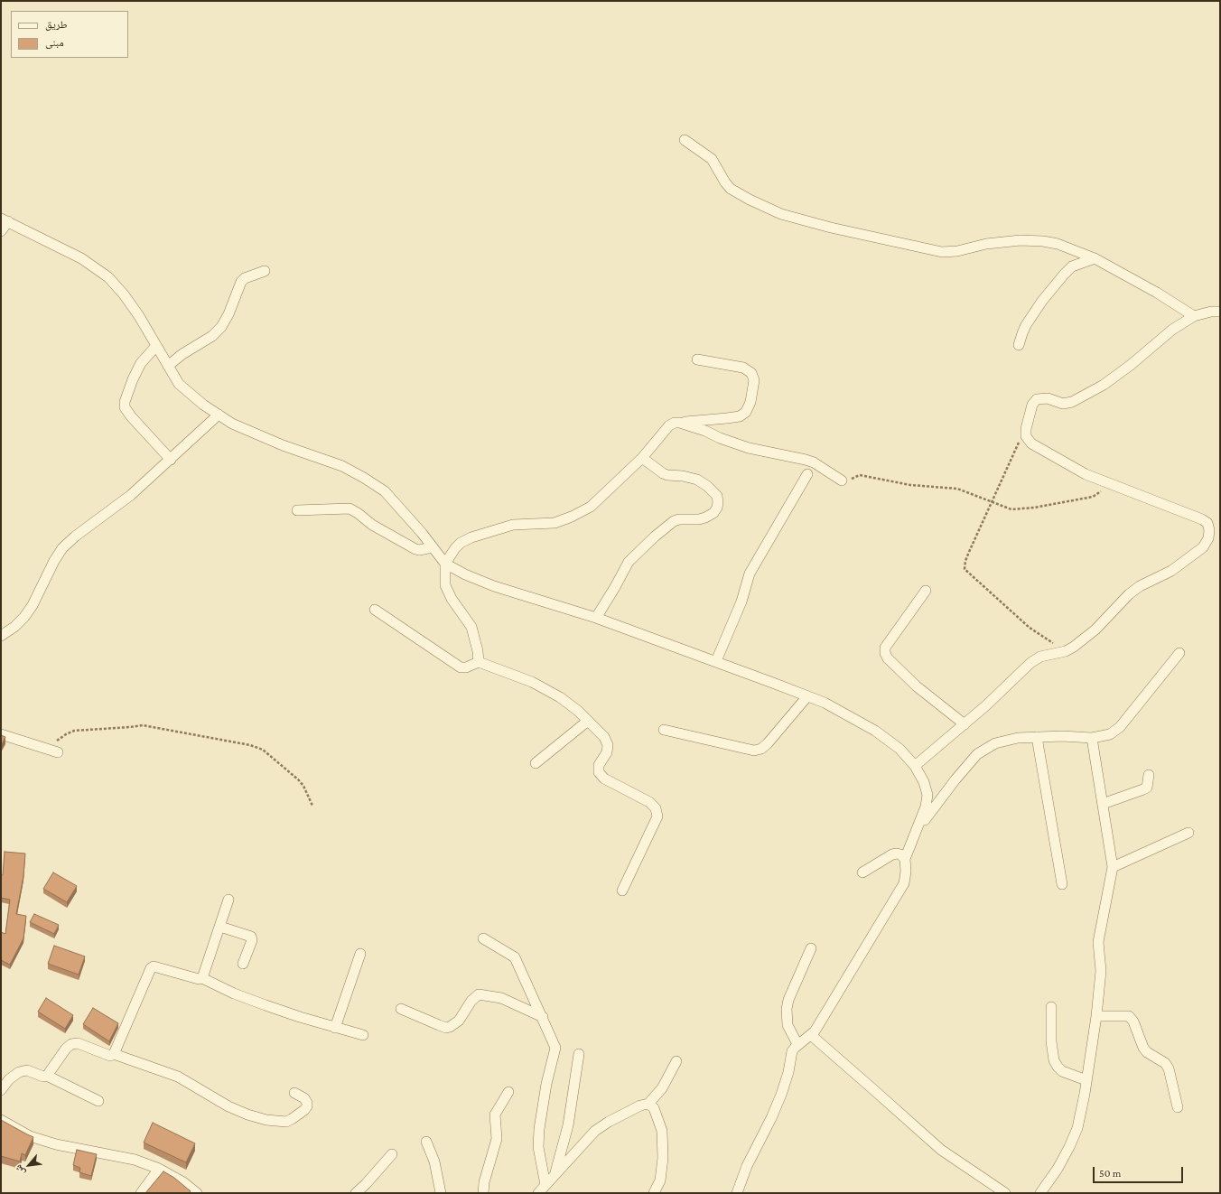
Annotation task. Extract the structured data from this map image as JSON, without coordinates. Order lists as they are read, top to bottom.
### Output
{
  "legend": ["طريق", "مبنى"],
  "scale_bar": "50 m",
  "north": "bottom left"
}
